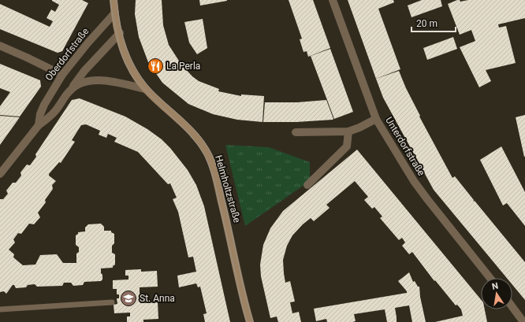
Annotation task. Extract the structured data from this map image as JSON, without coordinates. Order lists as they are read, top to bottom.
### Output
{
  "streets": {
    "main road": ["Helmholtzstraße"],
    "street": ["Oberdorfstraße", "Unterdorfstraße"]
  },
  "places": {
    "restaurant": ["La Perla"],
    "school or university": ["St. Anna"]
  },
  "scale_bar": "20 m",
  "north": "top"
}
